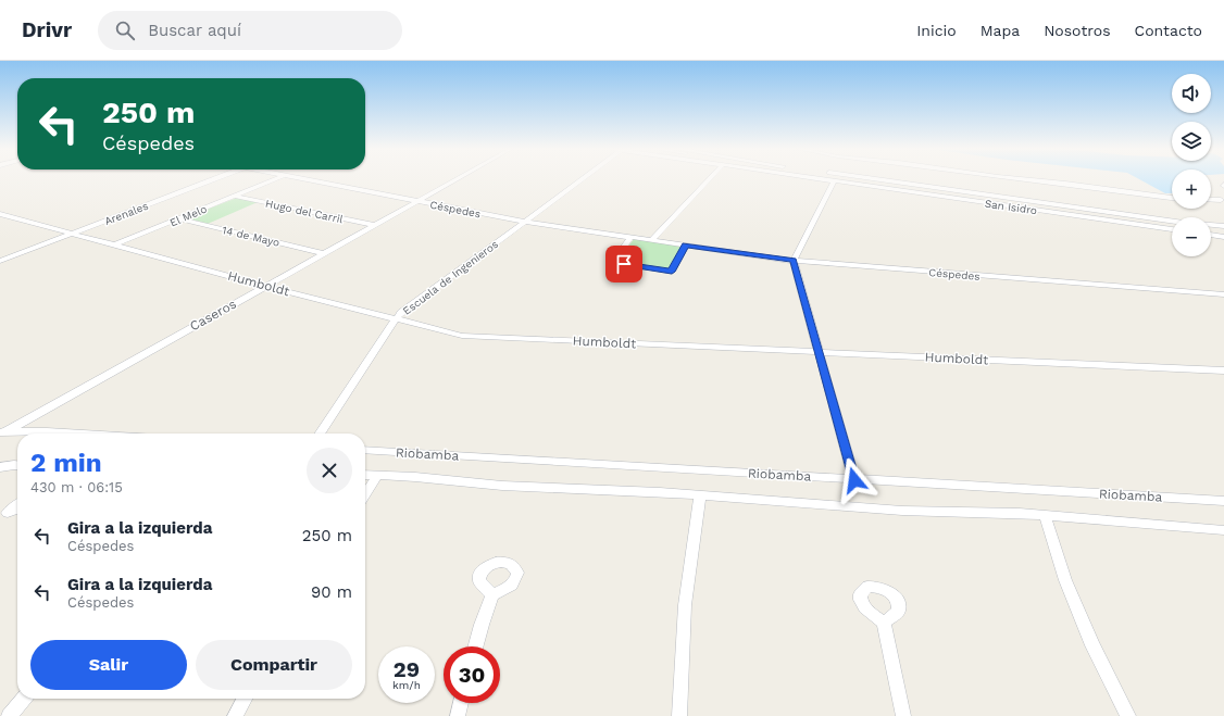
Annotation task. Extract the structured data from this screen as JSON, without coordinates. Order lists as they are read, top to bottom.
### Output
{
  "streets": {
    "street": [
      "San Isidro",
      "Céspedes",
      "Hugo del Carril",
      "Arenales",
      "El Melo",
      "14 de Mayo",
      "Escuela de Ingenieros",
      "Humboldt",
      "Caseros",
      "Riobamba"
    ]
  },
  "crossings": [
    ["Céspedes", "Escuela de Ingenieros"],
    ["Céspedes", "Caseros"],
    ["Hugo del Carril", "El Melo"],
    ["Hugo del Carril", "Caseros"],
    ["Arenales", "Humboldt"],
    ["El Melo", "14 de Mayo"],
    ["El Melo", "Humboldt"],
    ["14 de Mayo", "Caseros"],
    ["Escuela de Ingenieros", "Humboldt"],
    ["Humboldt", "Caseros"]
  ],
  "page": {
    "header": "Drivr",
    "search": "Buscar aquí",
    "nav": [
      "Inicio",
      "Mapa",
      "Nosotros",
      "Contacto"
    ],
    "map_buttons": ["+", "−"],
    "turn": ["250 m", "Céspedes"],
    "heading": ["2 min", "430 m · 06:15"],
    "list": [
      {
        "name": "Gira a la izquierda",
        "note": "Céspedes",
        "value": "250 m"
      },
      {
        "name": "Gira a la izquierda",
        "note": "Céspedes",
        "value": "90 m"
      }
    ],
    "buttons": ["Salir", "Compartir"],
    "speed": "29 km/h",
    "limit": "30"
  }
}
